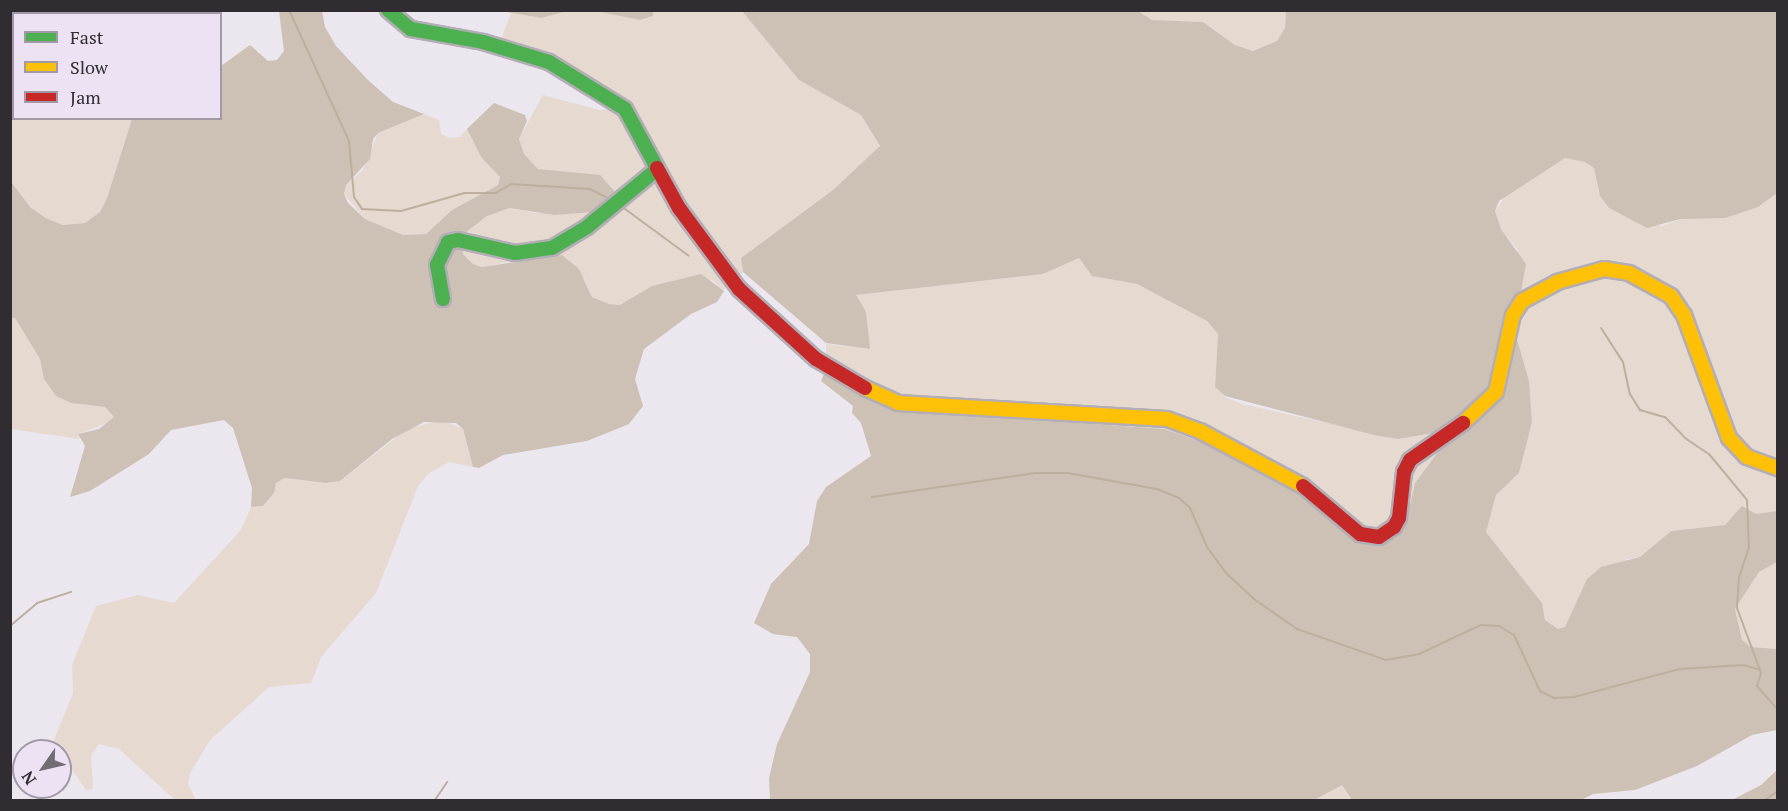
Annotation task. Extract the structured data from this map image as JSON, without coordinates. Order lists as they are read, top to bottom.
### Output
{
  "legend": ["Fast", "Slow", "Jam"],
  "north": "bottom left"
}
